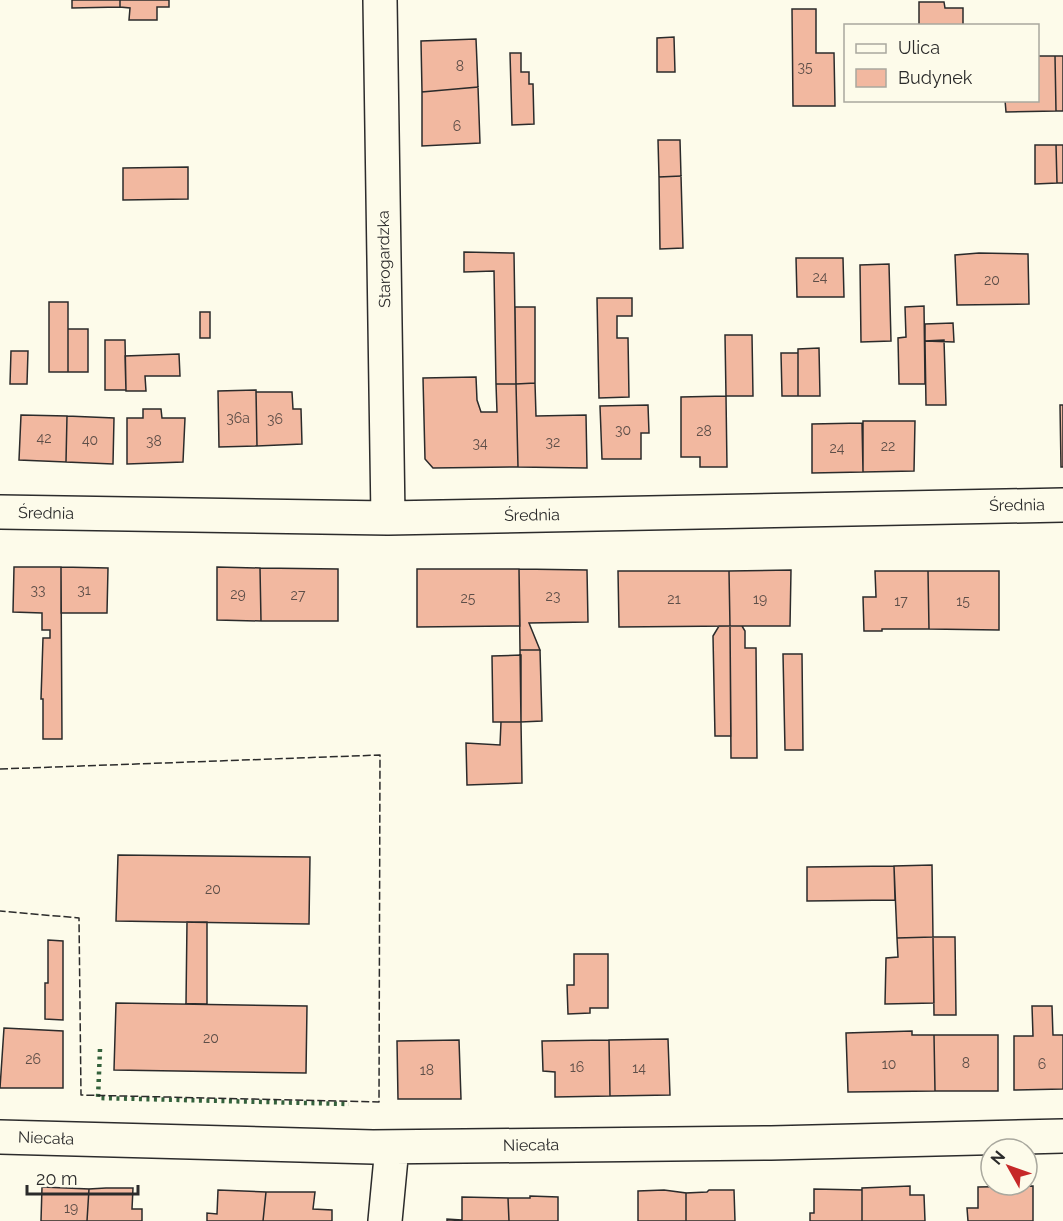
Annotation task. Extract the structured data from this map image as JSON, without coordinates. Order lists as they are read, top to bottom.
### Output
{
  "streets": {
    "street": ["Starogardzka", "Średnia", "Niecała"]
  },
  "crossings": [
    ["Starogardzka", "Średnia"]
  ],
  "house_numbers": [
    "8",
    "35",
    "6",
    "24",
    "20",
    "36a",
    "36",
    "30",
    "28",
    "42",
    "40",
    "38",
    "32",
    "34",
    "22",
    "24",
    "33",
    "31",
    "29",
    "27",
    "23",
    "25",
    "21",
    "19",
    "17",
    "15",
    "20",
    "20",
    "26",
    "8",
    "10",
    "6",
    "16",
    "14",
    "18",
    "19"
  ],
  "legend": ["Ulica", "Budynek"],
  "scale_bar": "20 m",
  "north": "top left"
}
